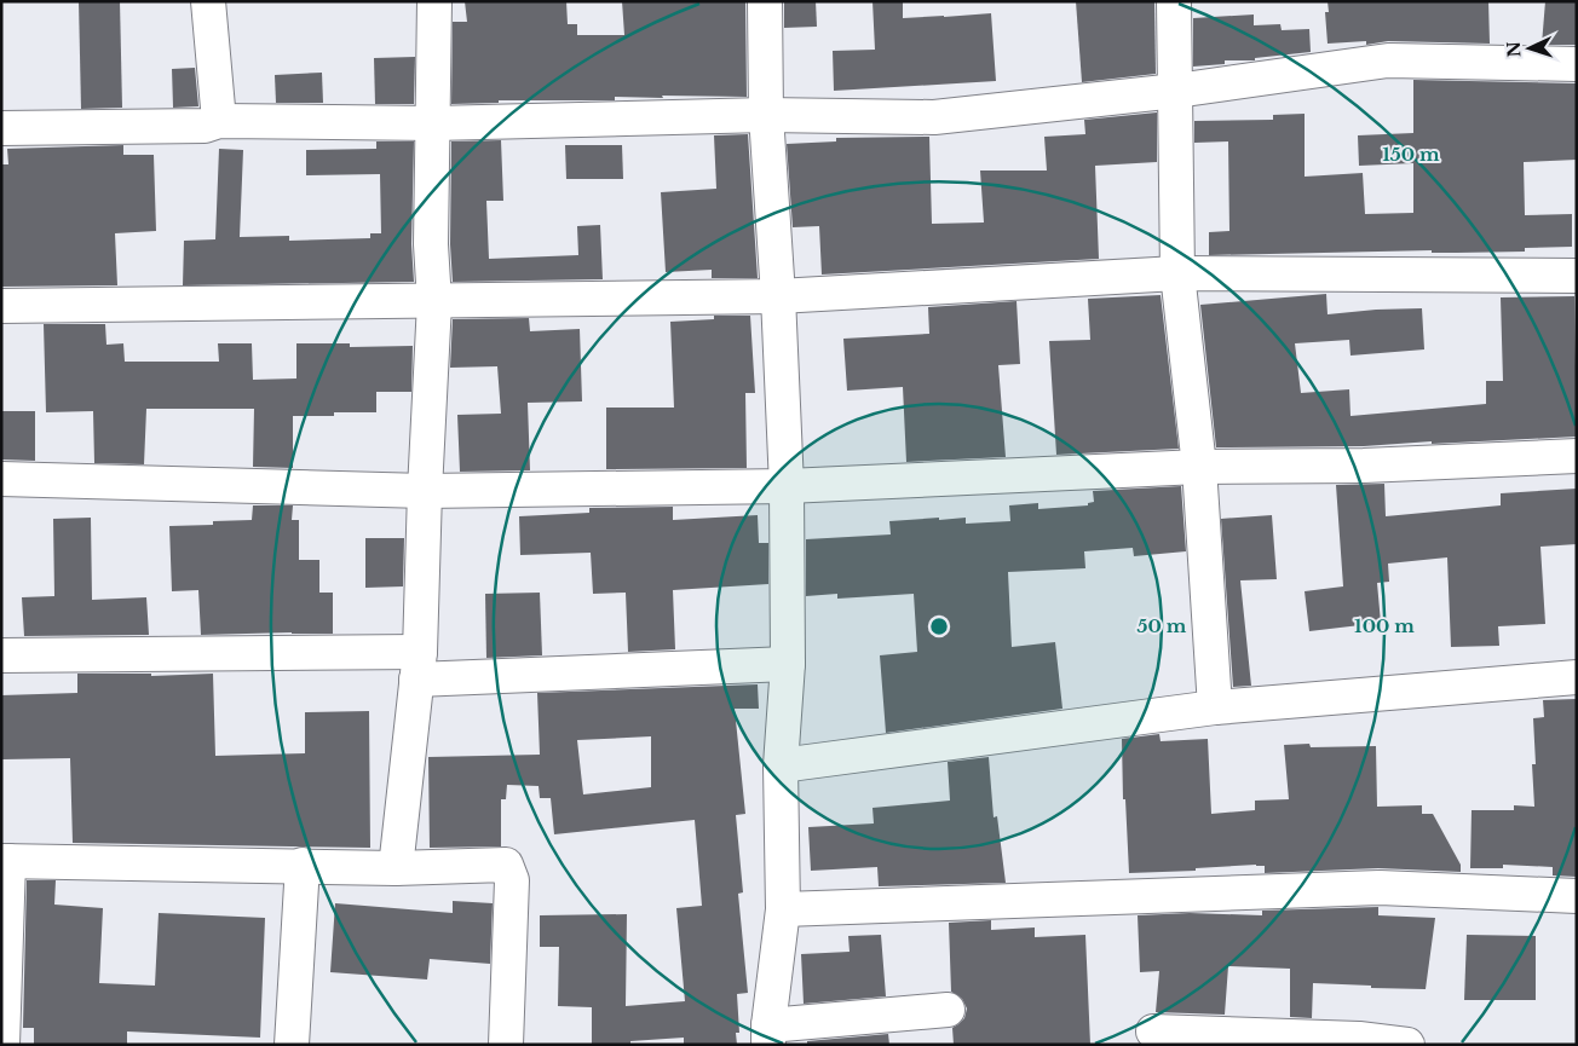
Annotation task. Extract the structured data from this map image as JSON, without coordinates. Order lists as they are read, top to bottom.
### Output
{
  "north": "left",
  "rings": ["150 m", "50 m", "100 m"]
}
